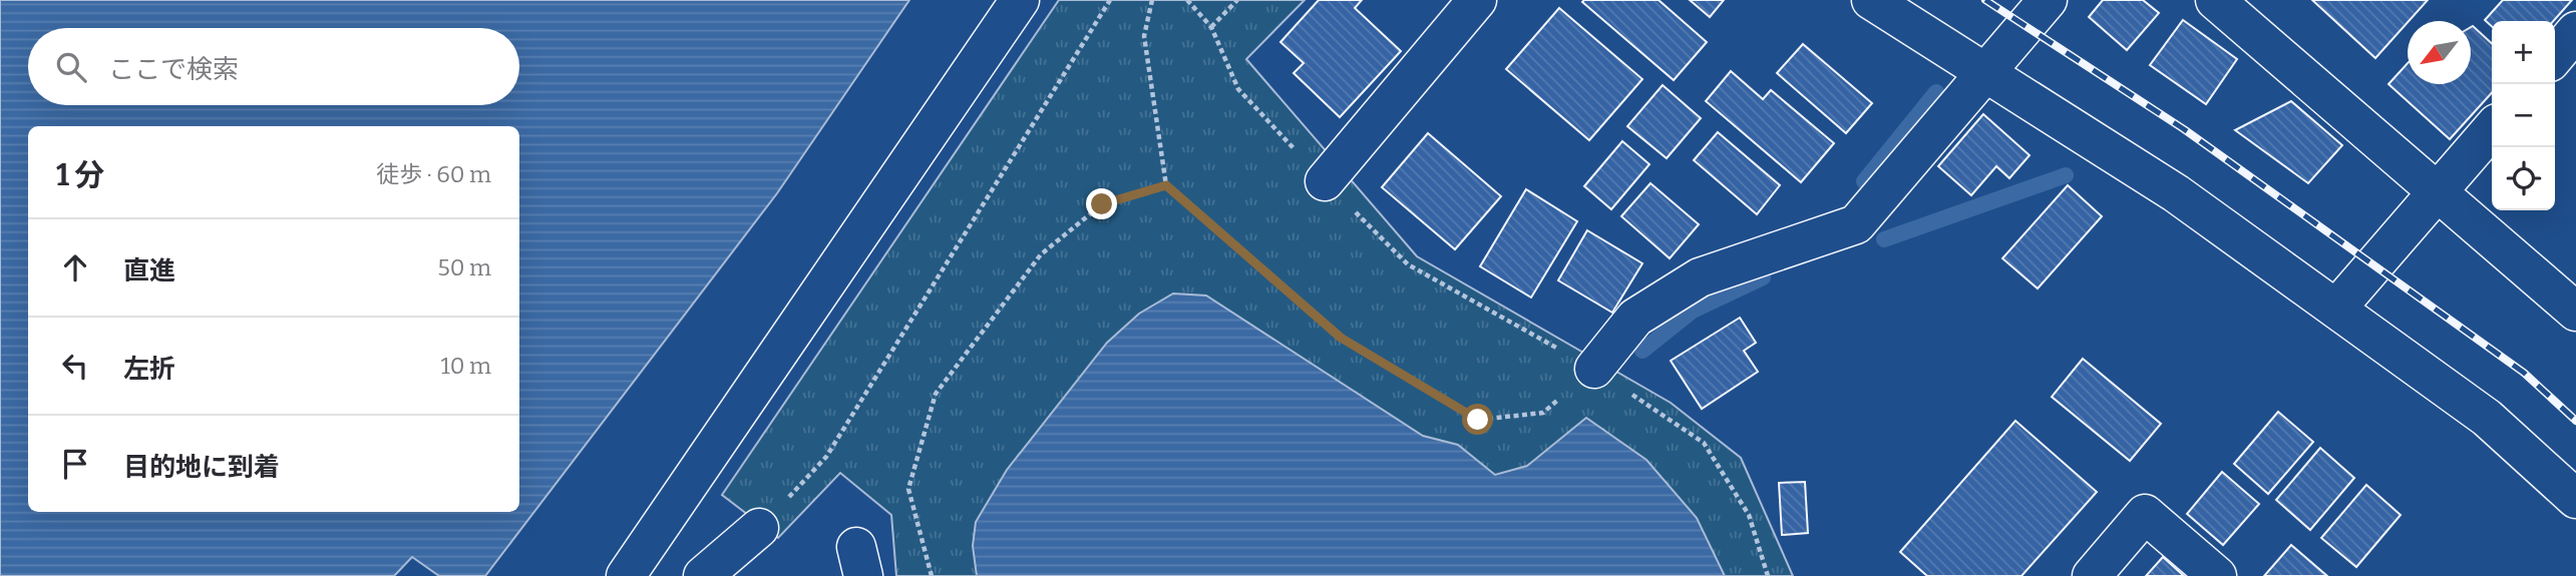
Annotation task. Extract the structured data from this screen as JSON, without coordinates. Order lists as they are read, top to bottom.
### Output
{
  "north": "bottom left",
  "page": {
    "map_buttons": ["+", "−"],
    "search": "ここで検索",
    "heading": ["1 分", "徒歩 · 60 m"],
    "list": [
      ["直進", "50 m"],
      ["左折", "10 m"],
      "目的地に到着"
    ]
  }
}
